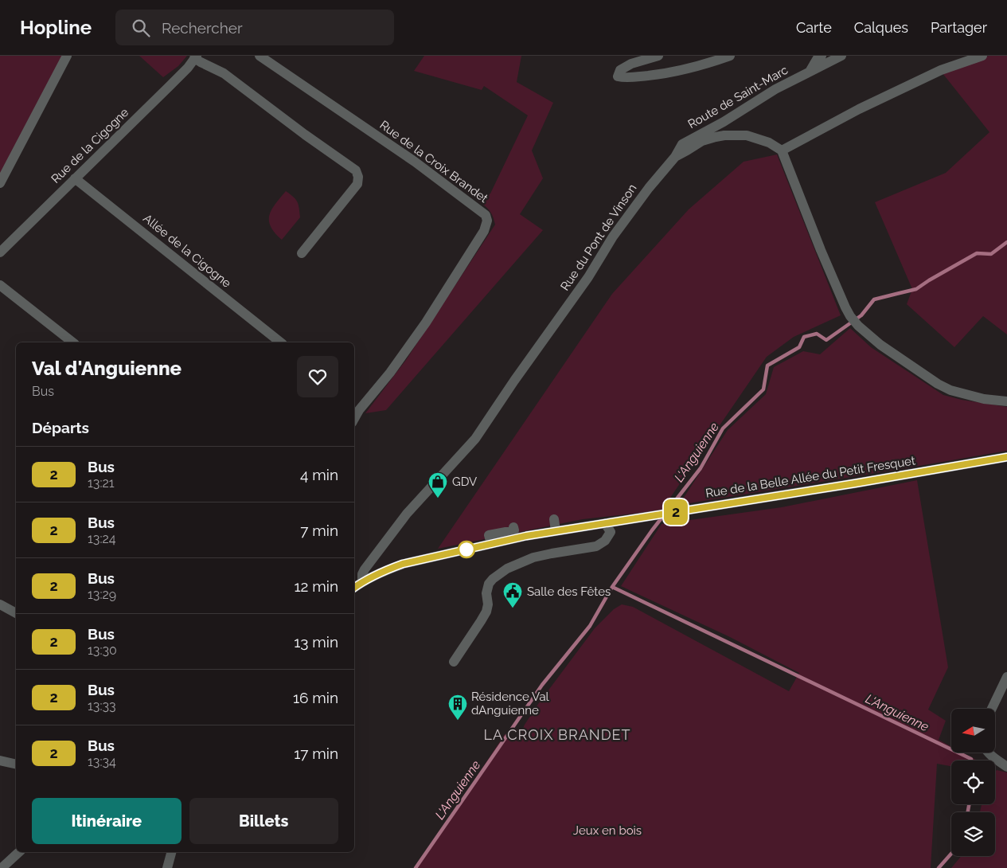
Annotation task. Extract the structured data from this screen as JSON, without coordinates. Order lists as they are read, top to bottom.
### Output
{
  "streets": {
    "street": [
      "Route de Saint-Marc",
      "Rue de la Cigogne",
      "Rue de la Croix Brandet",
      "Rue du Pont de Vinson",
      "Allée de la Cigogne",
      "Rue de la Belle Allée du Petit Fresquet"
    ]
  },
  "crossings": [
    ["Route de Saint-Marc", "Rue du Pont de Vinson"],
    ["Rue de la Cigogne", "Allée de la Cigogne"],
    ["Rue du Pont de Vinson", "Rue de la Belle Allée du Petit Fresquet"]
  ],
  "districts": ["LA CROIX BRANDET"],
  "water": ["L'Anguienne"],
  "parks": ["Jeux en bois"],
  "places": {
    "shop": ["GDV"],
    "public building": ["Salle des Fêtes"],
    "building": ["Résidence Val dAnguienne"]
  },
  "lines": ["bus line 2"],
  "north": "left",
  "page": {
    "header": "Hopline",
    "search": "Rechercher",
    "nav": ["Carte", "Calques", "Partager"],
    "on_map": "2",
    "heading": [
      ["Val d'Anguienne", "Bus"],
      "Départs"
    ],
    "list": [
      {
        "mark": "2",
        "name": "Bus",
        "note": "13:21",
        "value": "4 min"
      },
      {
        "mark": "2",
        "name": "Bus",
        "note": "13:24",
        "value": "7 min"
      },
      {
        "mark": "2",
        "name": "Bus",
        "note": "13:29",
        "value": "12 min"
      },
      {
        "mark": "2",
        "name": "Bus",
        "note": "13:30",
        "value": "13 min"
      },
      {
        "mark": "2",
        "name": "Bus",
        "note": "13:33",
        "value": "16 min"
      },
      {
        "mark": "2",
        "name": "Bus",
        "note": "13:34",
        "value": "17 min"
      }
    ],
    "buttons": ["Itinéraire", "Billets"]
  }
}
